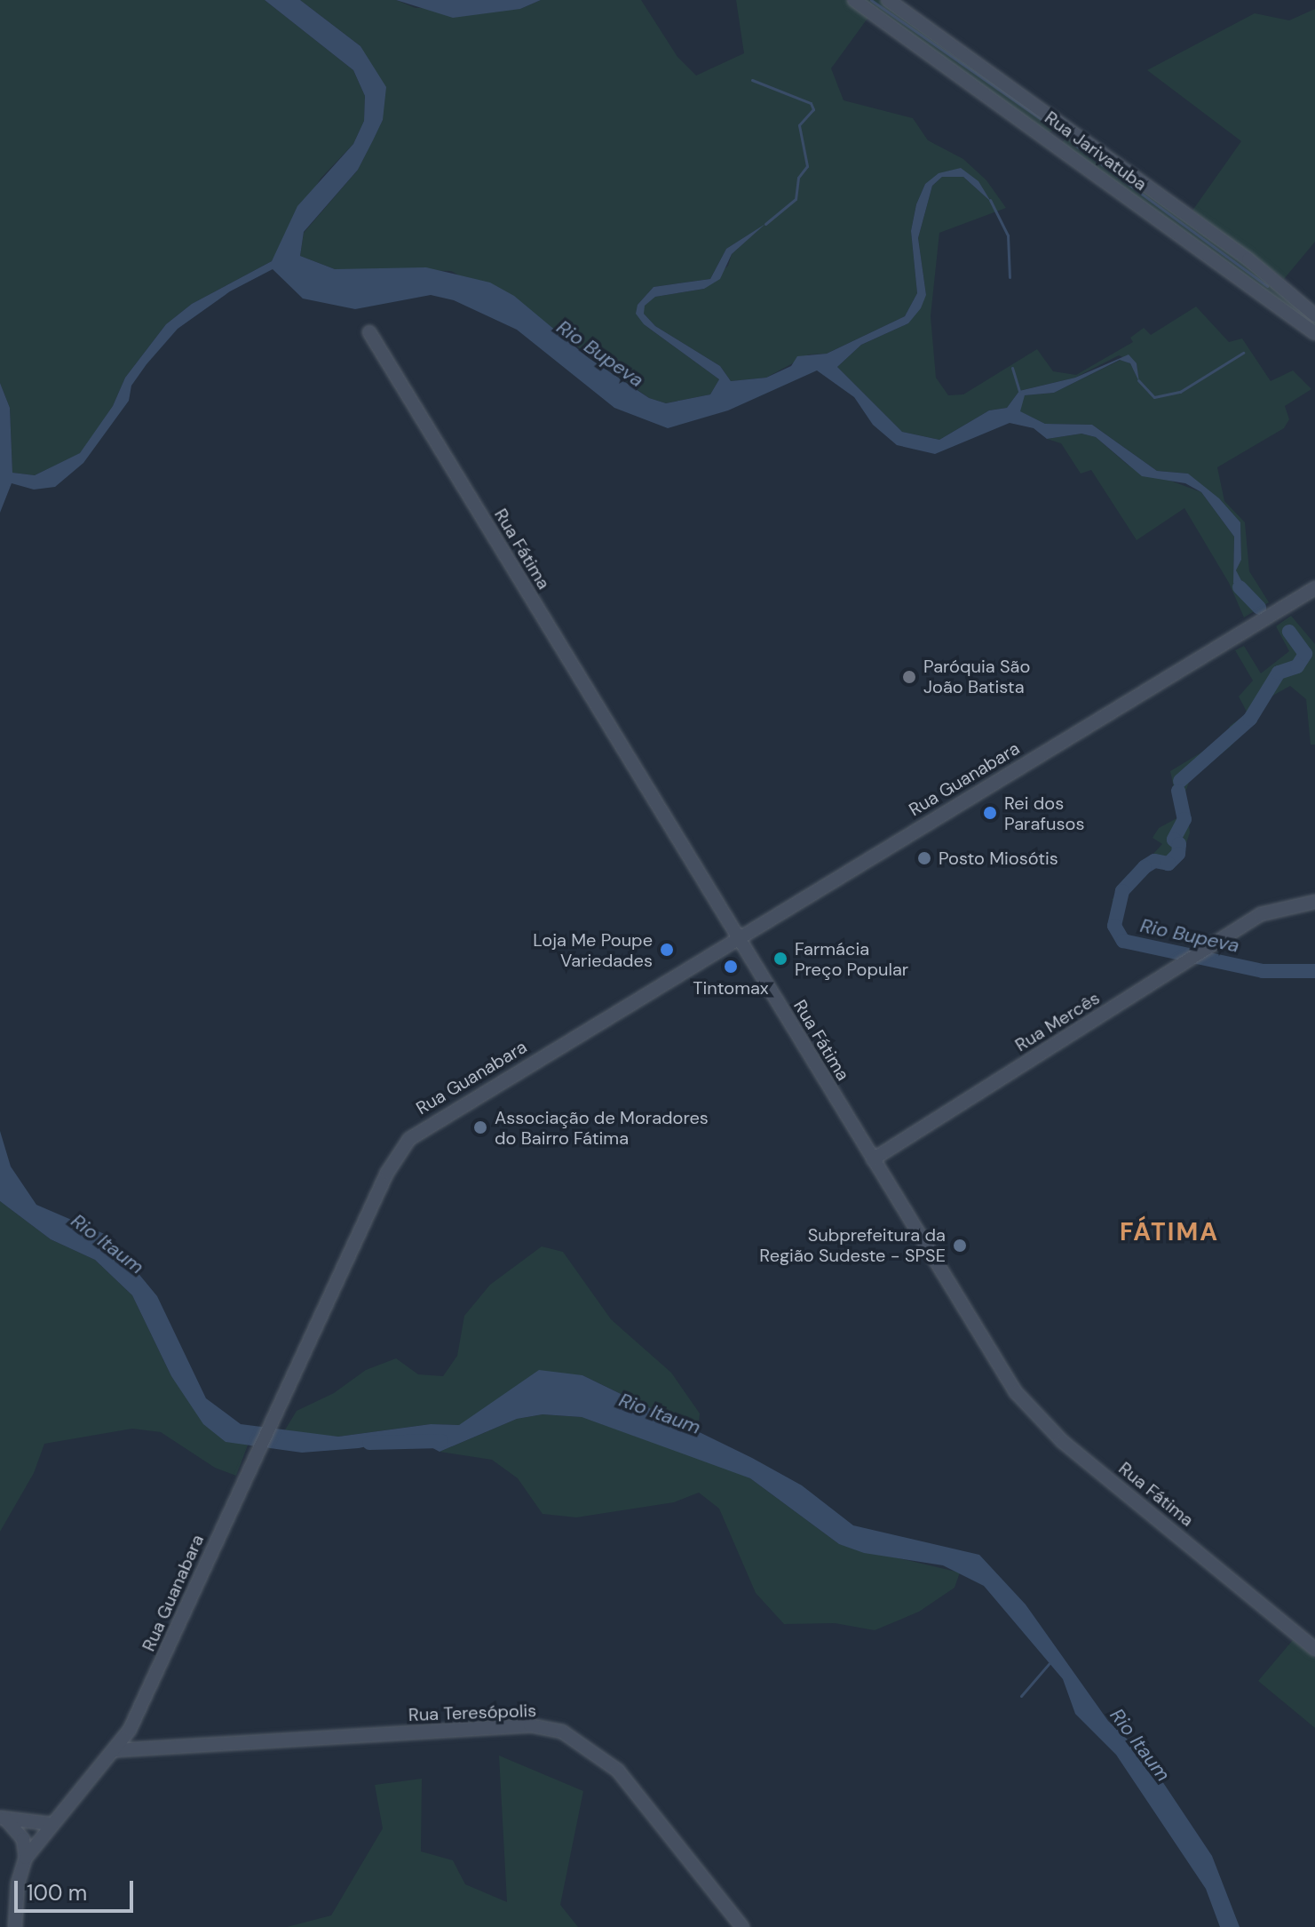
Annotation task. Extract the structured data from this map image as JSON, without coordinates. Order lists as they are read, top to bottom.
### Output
{
  "streets": {
    "main road": [
      "Rua Jarivatuba",
      "Rua Fátima",
      "Rua Guanabara",
      "Rua Mercês",
      "Rua Teresópolis"
    ]
  },
  "crossings": [
    ["Rua Fátima", "Rua Guanabara"],
    ["Rua Fátima", "Rua Mercês"],
    ["Rua Guanabara", "Rua Teresópolis"]
  ],
  "districts": ["FÁTIMA"],
  "water": ["Rio Bupeva", "Rio Itaum"],
  "places": [
    "Paróquia São João Batista",
    "Rei dos Parafusos",
    "Posto Miosótis",
    "Loja Me Poupe Variedades",
    "Farmácia Preço Popular",
    "Tintomax",
    "Associação de Moradores do Bairro Fátima",
    "Subprefeitura da Região Sudeste - SPSE"
  ],
  "scale_bar": "100 m"
}
